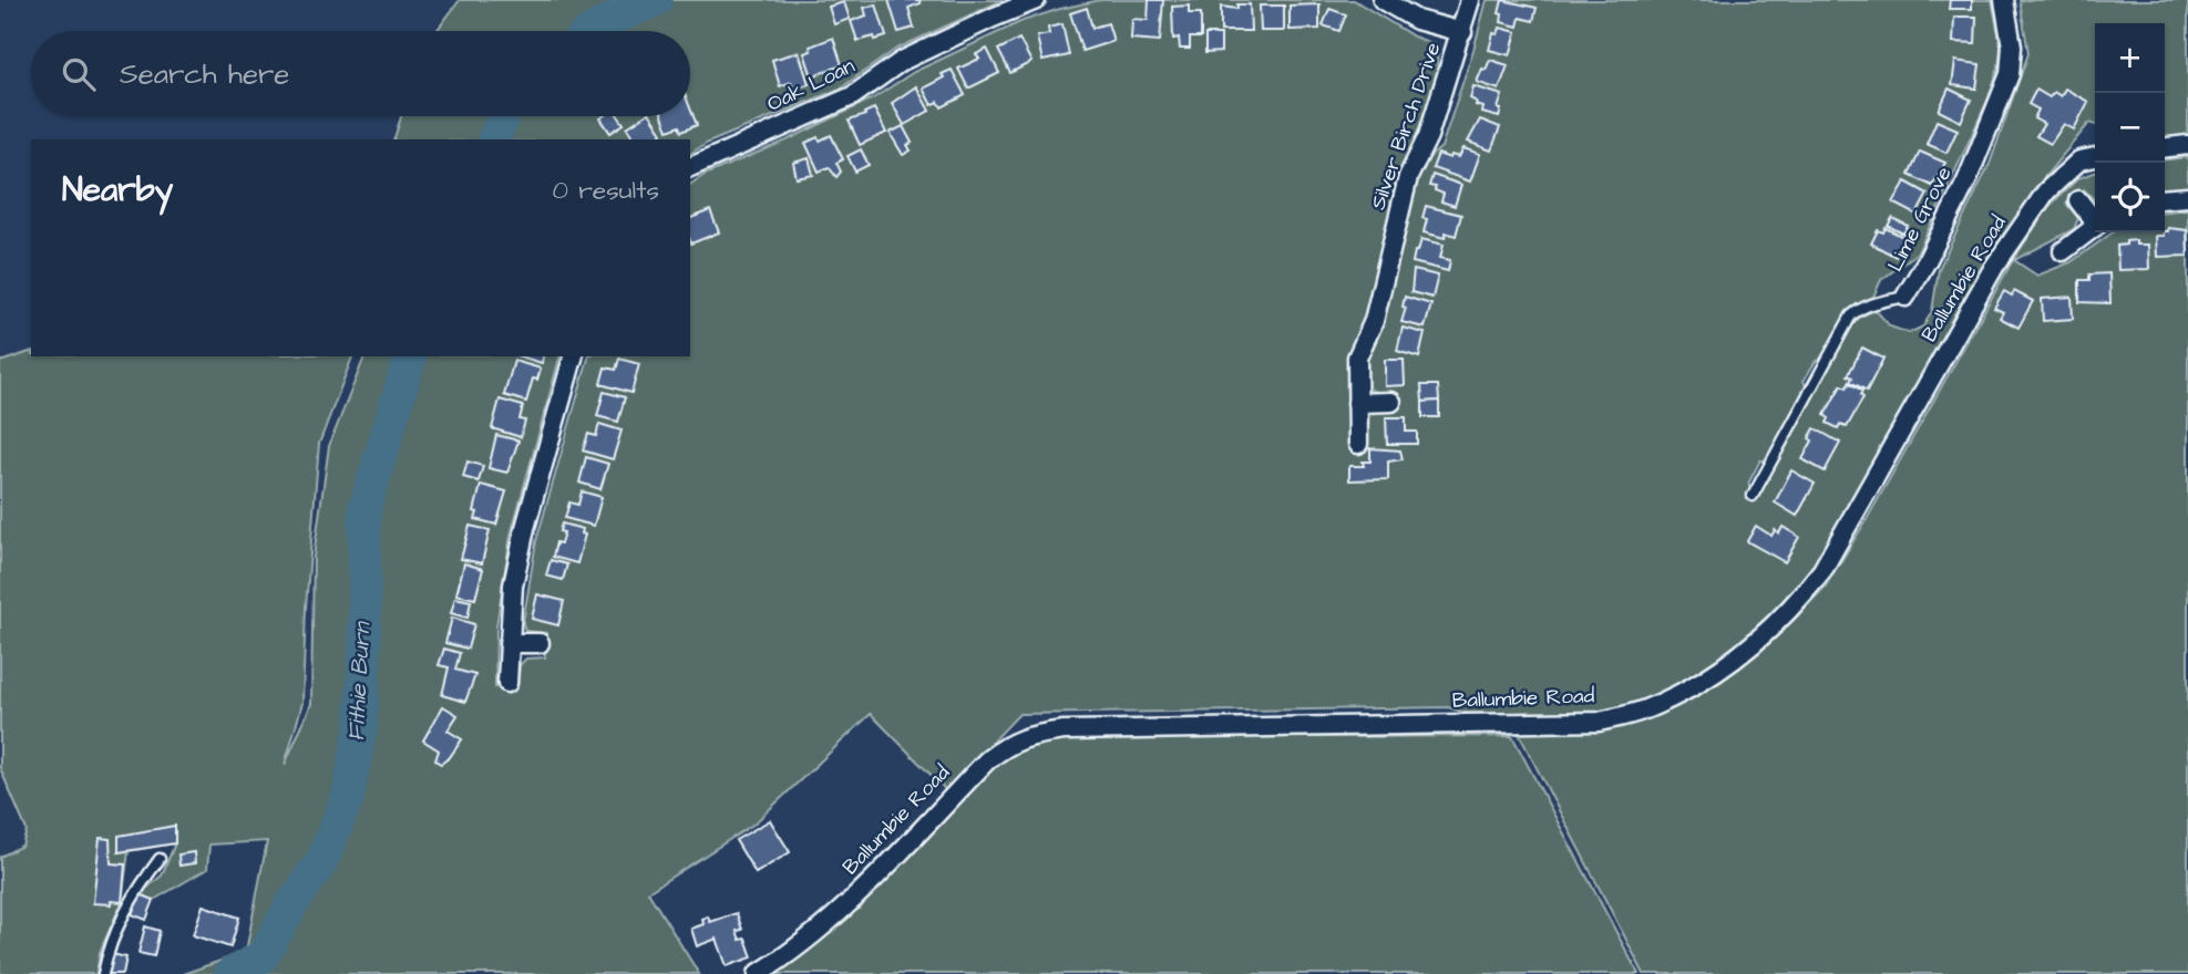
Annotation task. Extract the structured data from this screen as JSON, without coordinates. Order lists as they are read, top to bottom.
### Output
{
  "streets": {
    "street": [
      "Oak Loan",
      "Silver Birch Drive",
      "Lime Grove",
      "Ballumbie Road"
    ]
  },
  "water": ["Fithie Burn"],
  "page": {
    "map_buttons": ["+", "−"],
    "search": "Search here",
    "heading": ["Nearby", "0 results"]
  }
}
